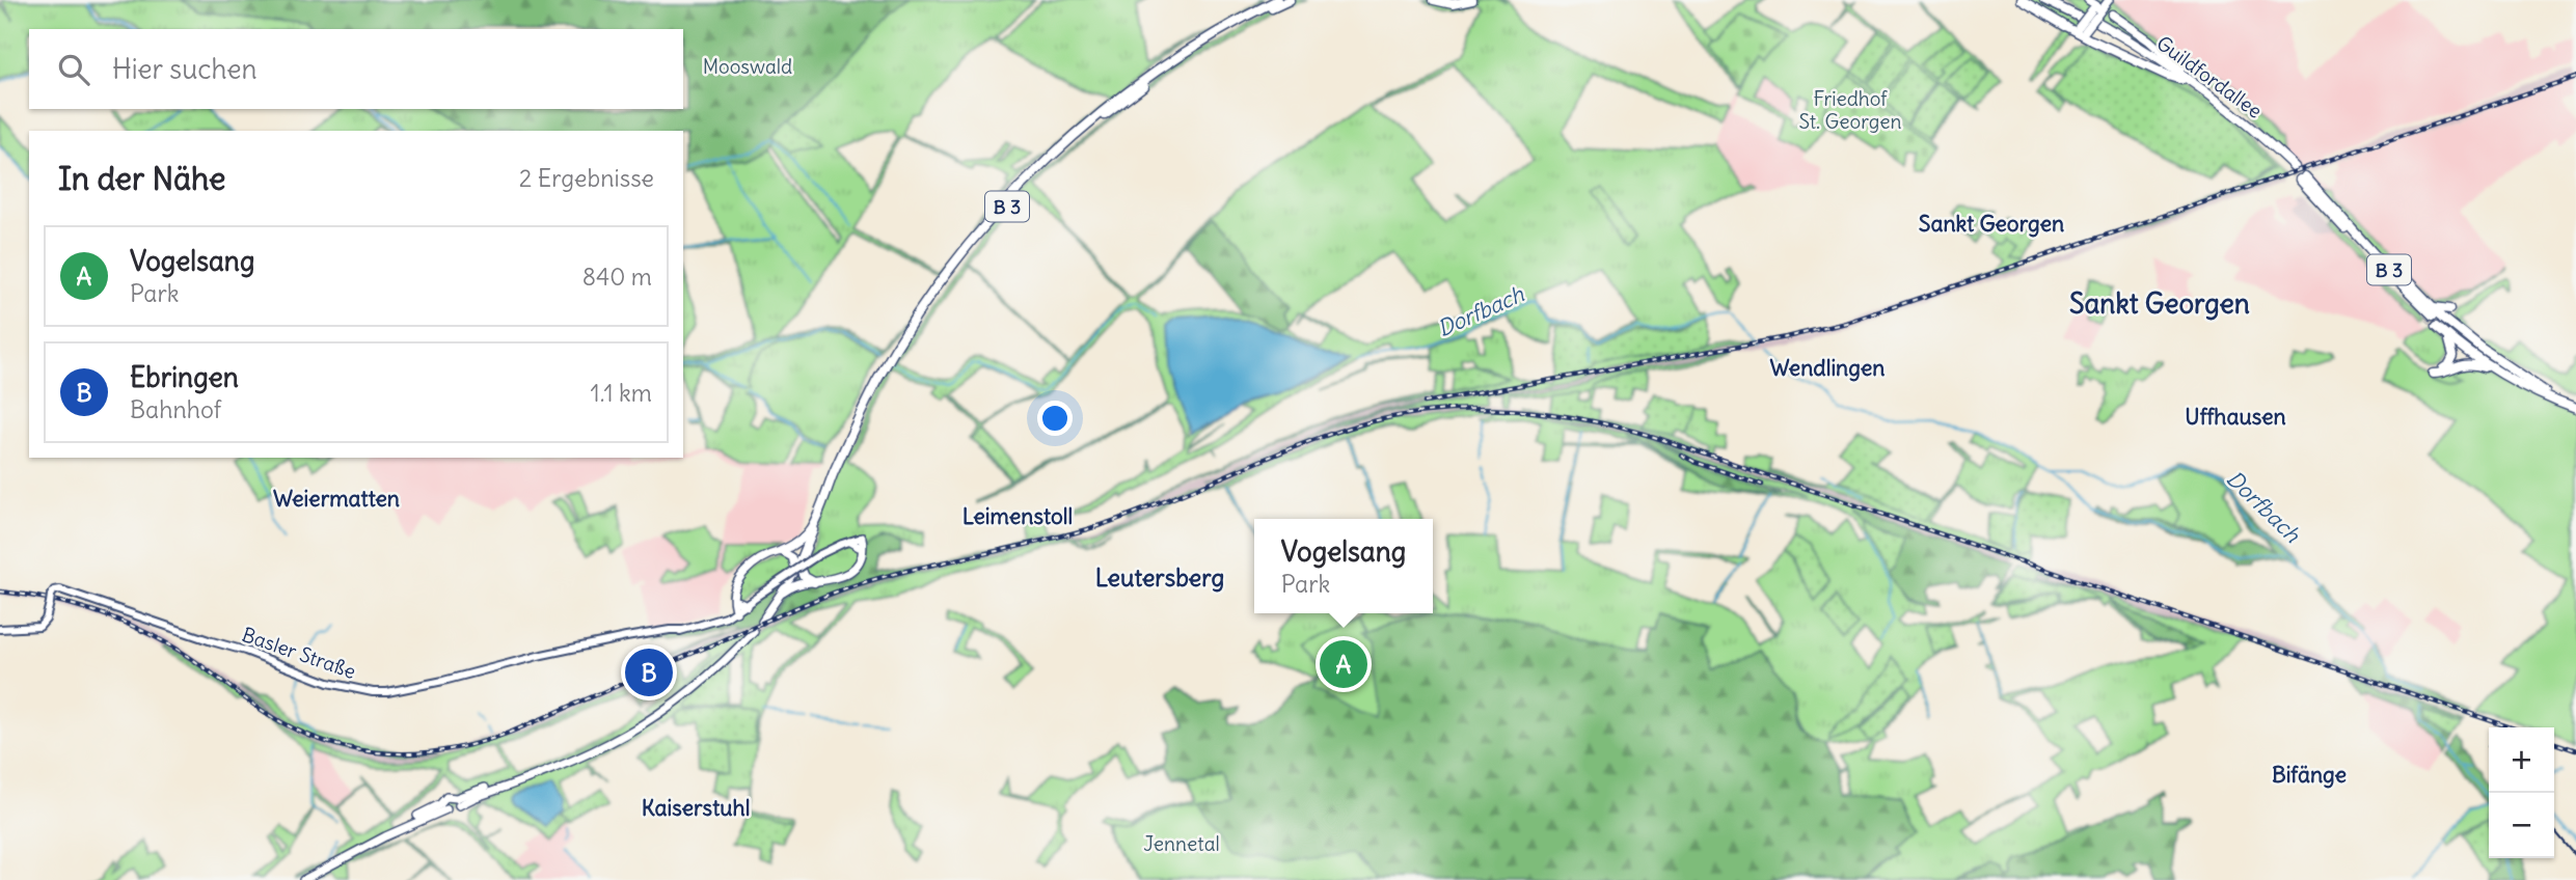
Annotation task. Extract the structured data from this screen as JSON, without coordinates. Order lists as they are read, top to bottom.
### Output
{
  "streets": {
    "highway": ["Guildfordallee", "B 3"],
    "main road": ["Basler Straße"]
  },
  "districts": [
    "Sankt Georgen",
    "Sankt Georgen",
    "Wendlingen",
    "Uffhausen",
    "Weiermatten",
    "Leimenstoll",
    "Leutersberg",
    "Bifänge",
    "Kaiserstuhl"
  ],
  "water": ["Dorfbach"],
  "parks": ["Mooswald", "Friedhof St. Georgen", "Jennetal"],
  "page": {
    "search": "Hier suchen",
    "heading": ["In der Nähe", "2 Ergebnisse"],
    "list": [
      {
        "mark": "A",
        "name": "Vogelsang",
        "note": "Park",
        "value": "840 m"
      },
      {
        "mark": "B",
        "name": "Ebringen",
        "note": "Bahnhof",
        "value": "1.1 km"
      }
    ],
    "popup": ["Vogelsang", "Park"],
    "pins": ["A", "B"],
    "map_buttons": ["+", "−"]
  }
}
